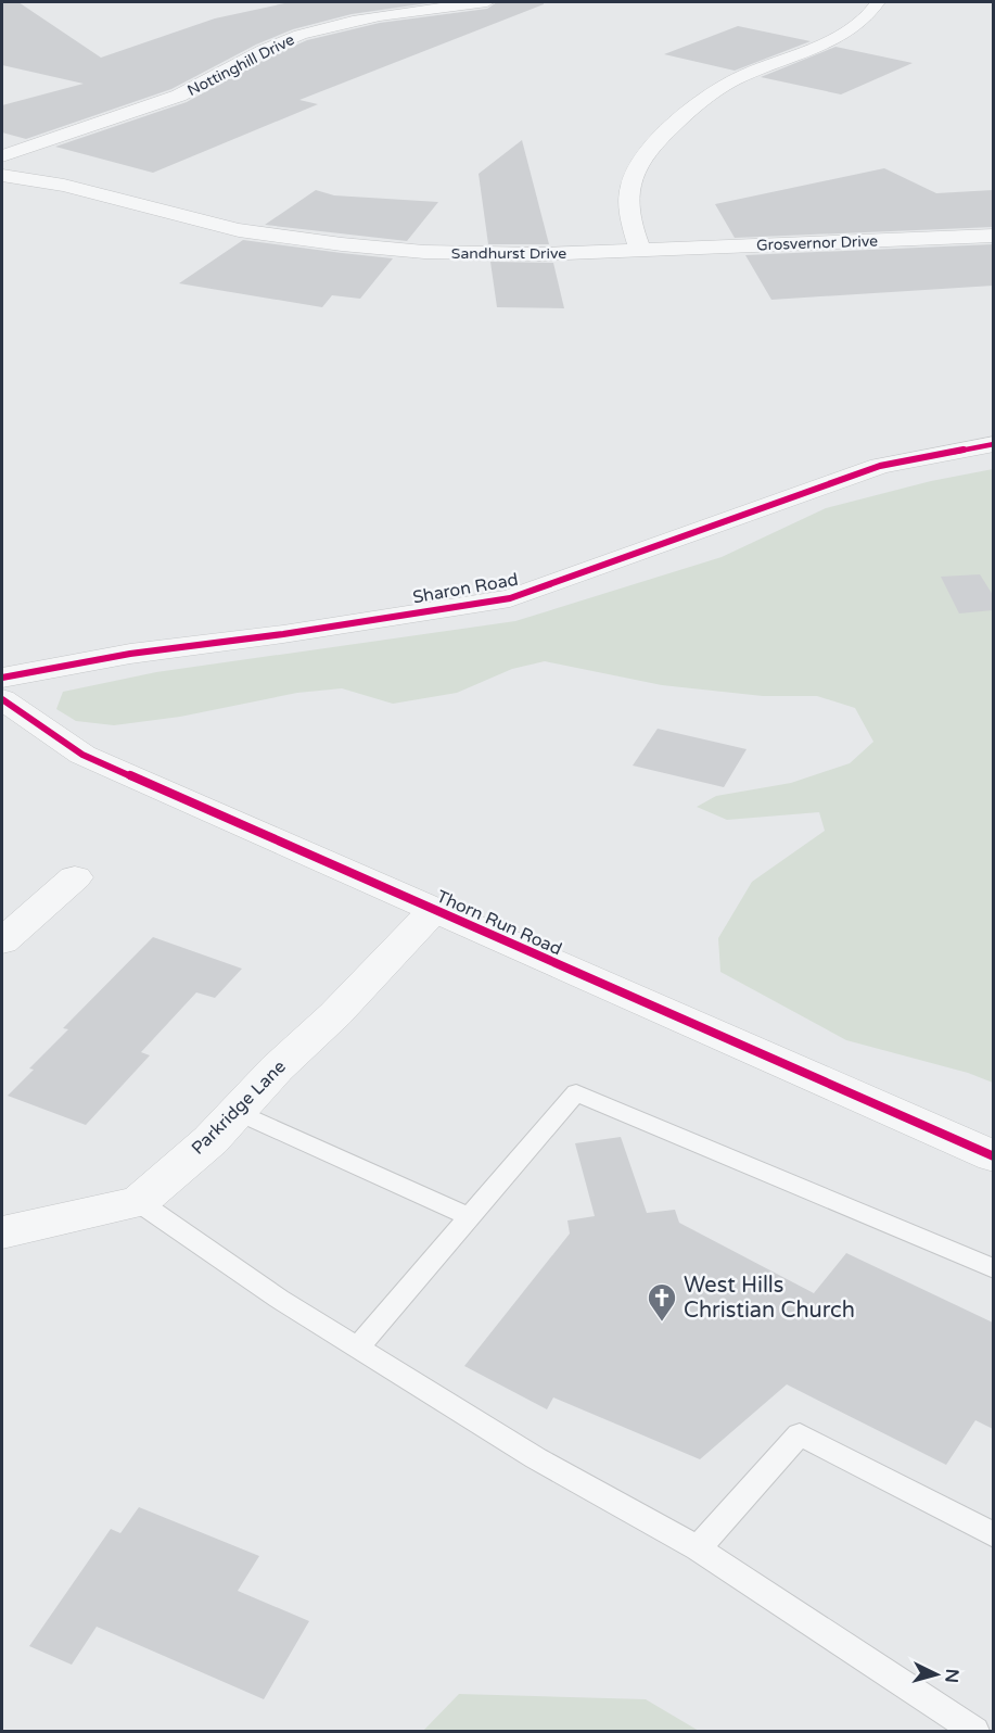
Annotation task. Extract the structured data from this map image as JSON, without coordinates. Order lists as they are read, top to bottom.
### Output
{
  "streets": {
    "street": [
      "Nottinghill Drive",
      "Grosvernor Drive",
      "Sandhurst Drive",
      "Sharon Road",
      "Thorn Run Road",
      "Parkridge Lane"
    ]
  },
  "crossings": [
    ["Grosvernor Drive", "Sandhurst Drive"],
    ["Thorn Run Road", "Parkridge Lane"]
  ],
  "places": {
    "church": ["West Hills Christian Church"]
  },
  "north": "right"
}
